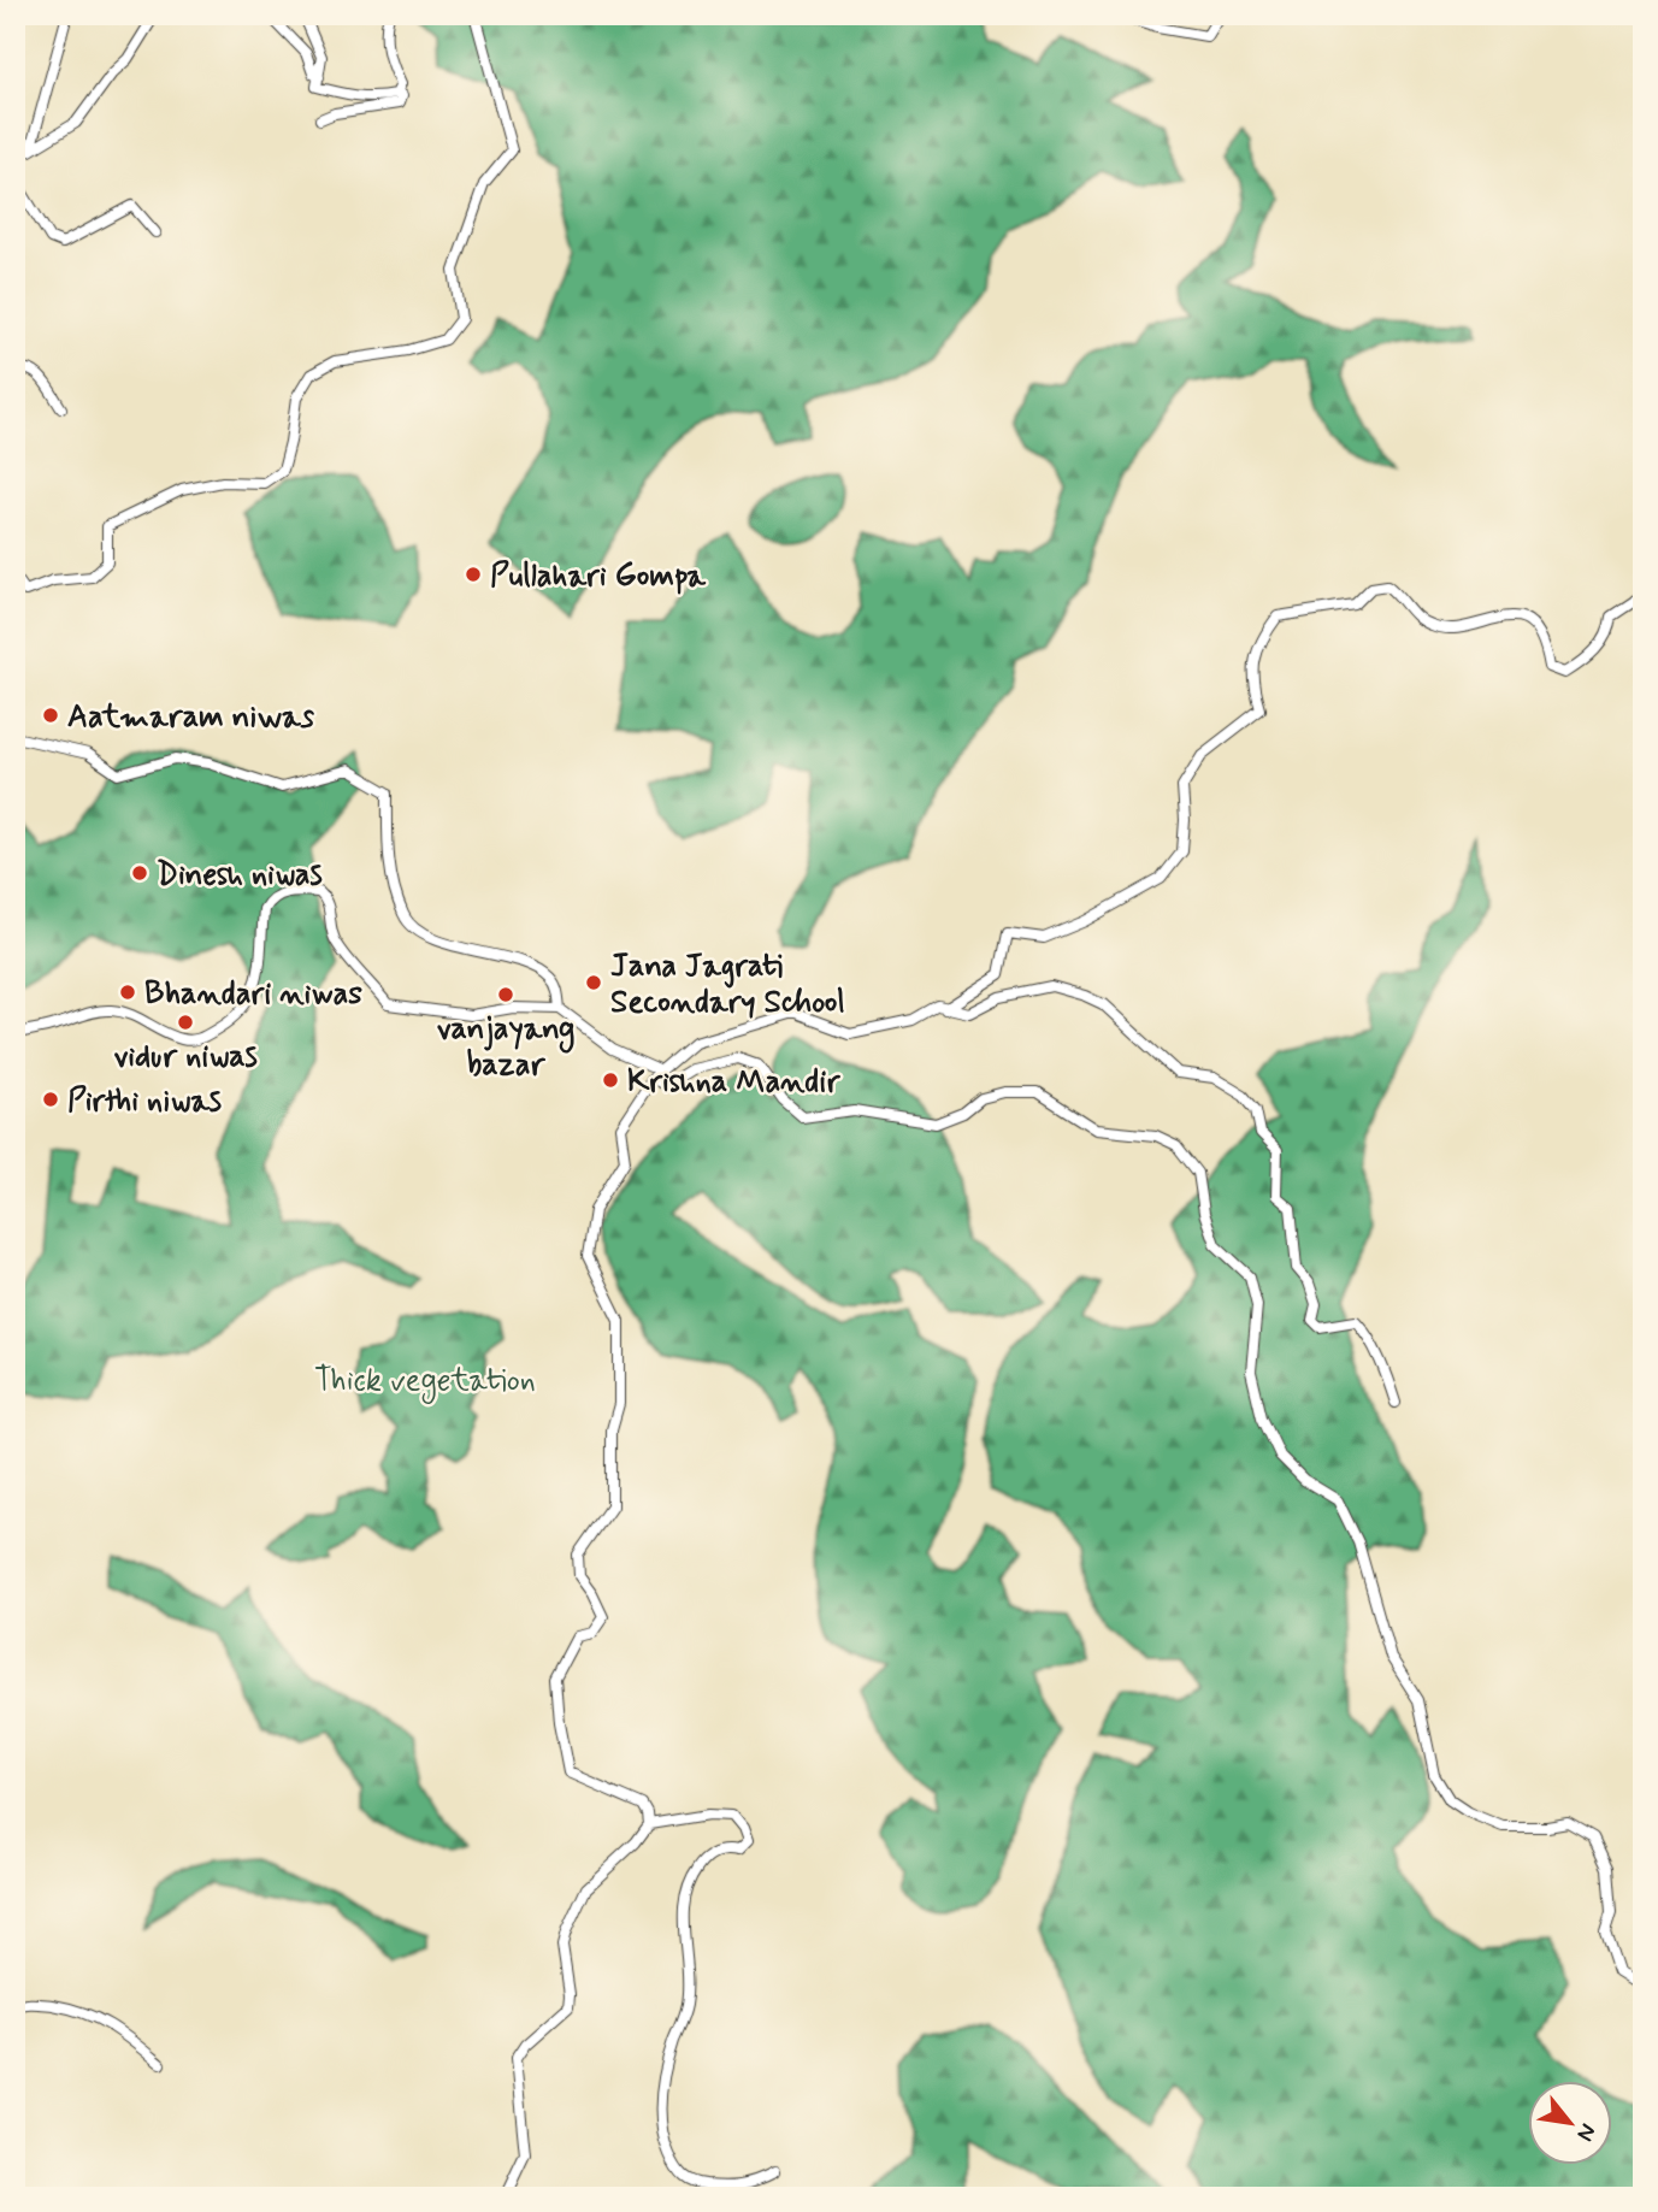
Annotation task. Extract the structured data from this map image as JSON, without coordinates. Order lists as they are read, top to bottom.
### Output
{
  "parks": ["Thick vegetation"],
  "places": [
    "Pullahari Gompa",
    "Aatmaram niwas",
    "Dinesh niwas",
    "Jana Jagrati Secondary School",
    "Bhandari niwas",
    "vanjayang bazar",
    "vidur niwas",
    "Krishna Mandir",
    "Pirthi niwas"
  ],
  "north": "bottom right"
}
